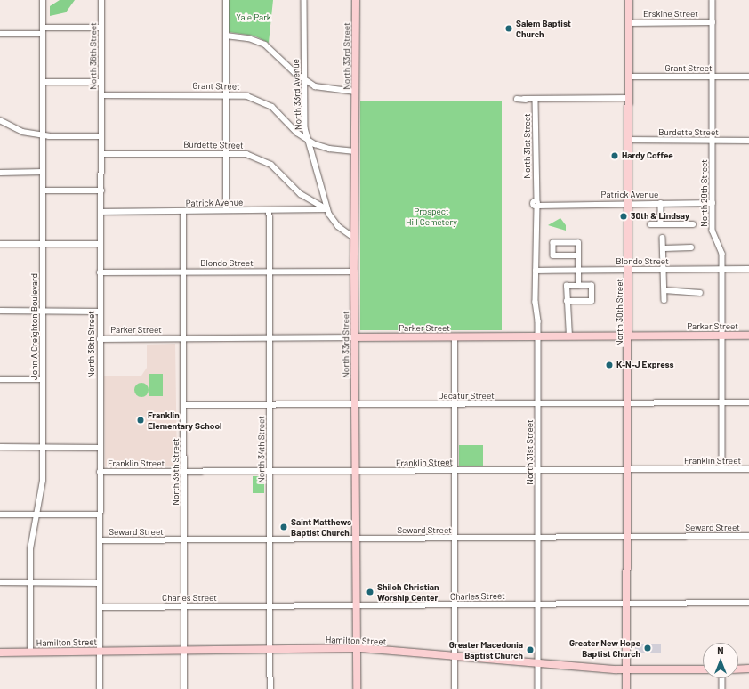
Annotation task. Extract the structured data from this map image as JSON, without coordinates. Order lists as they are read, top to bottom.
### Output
{
  "streets": {
    "main road": [
      "North 33rd Street",
      "North 30th Street",
      "Parker Street",
      "Hamilton Street"
    ],
    "street": [
      "Erskine Street",
      "North 36th Street",
      "Grant Street",
      "North 33rd Avenue",
      "Burdette Street",
      "North 31st Street",
      "North 29th Street",
      "Patrick Avenue",
      "Blondo Street",
      "John A Creighton Boulevard",
      "Decatur Street",
      "North 34th Street",
      "Franklin Street",
      "North 35th Street",
      "Seward Street",
      "Charles Street"
    ]
  },
  "crossings": [
    ["Erskine Street", "North 29th Street"],
    ["Erskine Street", "North 30th Street"],
    ["North 36th Street", "Grant Street"],
    ["North 36th Street", "Burdette Street"],
    ["North 36th Street", "Patrick Avenue"],
    ["North 36th Street", "Blondo Street"],
    ["North 36th Street", "Parker Street"],
    ["North 36th Street", "Franklin Street"],
    ["North 36th Street", "Seward Street"],
    ["North 36th Street", "Charles Street"],
    ["North 36th Street", "Hamilton Street"],
    ["North 33rd Street", "Grant Street"],
    ["North 33rd Street", "North 33rd Avenue"],
    ["North 33rd Street", "Blondo Street"],
    ["North 33rd Street", "Parker Street"],
    ["North 33rd Street", "Decatur Street"],
    ["North 33rd Street", "Franklin Street"],
    ["North 33rd Street", "Seward Street"],
    ["North 33rd Street", "Charles Street"],
    ["North 33rd Street", "Hamilton Street"],
    ["Grant Street", "North 33rd Avenue"],
    ["Grant Street", "North 29th Street"],
    ["Grant Street", "North 30th Street"],
    ["North 33rd Avenue", "Burdette Street"],
    ["North 33rd Avenue", "Patrick Avenue"],
    ["Burdette Street", "North 29th Street"],
    ["Burdette Street", "Patrick Avenue"],
    ["Burdette Street", "North 30th Street"],
    ["North 31st Street", "Patrick Avenue"],
    ["North 31st Street", "Blondo Street"],
    ["North 31st Street", "Parker Street"],
    ["North 31st Street", "Decatur Street"],
    ["North 31st Street", "Franklin Street"],
    ["North 31st Street", "Seward Street"],
    ["North 31st Street", "Charles Street"],
    ["North 31st Street", "Hamilton Street"],
    ["North 29th Street", "Patrick Avenue"],
    ["North 29th Street", "Blondo Street"],
    ["North 29th Street", "Parker Street"],
    ["North 29th Street", "Decatur Street"],
    ["North 29th Street", "Franklin Street"],
    ["Patrick Avenue", "North 30th Street"],
    ["Patrick Avenue", "North 34th Street"],
    ["Patrick Avenue", "North 35th Street"],
    ["Blondo Street", "North 30th Street"],
    ["Blondo Street", "North 34th Street"],
    ["Blondo Street", "North 35th Street"],
    ["North 30th Street", "Parker Street"],
    ["North 30th Street", "Decatur Street"],
    ["North 30th Street", "Franklin Street"],
    ["North 30th Street", "Seward Street"],
    ["North 30th Street", "Charles Street"],
    ["North 30th Street", "Hamilton Street"],
    ["John A Creighton Boulevard", "Hamilton Street"],
    ["Parker Street", "North 34th Street"],
    ["Parker Street", "North 35th Street"],
    ["Decatur Street", "North 34th Street"],
    ["Decatur Street", "North 35th Street"],
    ["North 34th Street", "Franklin Street"],
    ["North 34th Street", "Seward Street"],
    ["North 34th Street", "Charles Street"],
    ["North 34th Street", "Hamilton Street"],
    ["Franklin Street", "North 35th Street"],
    ["North 35th Street", "Seward Street"],
    ["North 35th Street", "Charles Street"],
    ["North 35th Street", "Hamilton Street"]
  ],
  "parks": ["Yale Park", "Prospect Hill Cemetery"],
  "places": [
    "Salem Baptist Church",
    "Hardy Coffee",
    "30th & Lindsay",
    "K-N-J Express",
    "Franklin Elementary School",
    "Saint Matthews Baptist Church",
    "Shiloh Christian Worship Center",
    "Greater New Hope Baptist Church",
    "Greater Macedonia Baptist Church"
  ],
  "north": "top"
}
